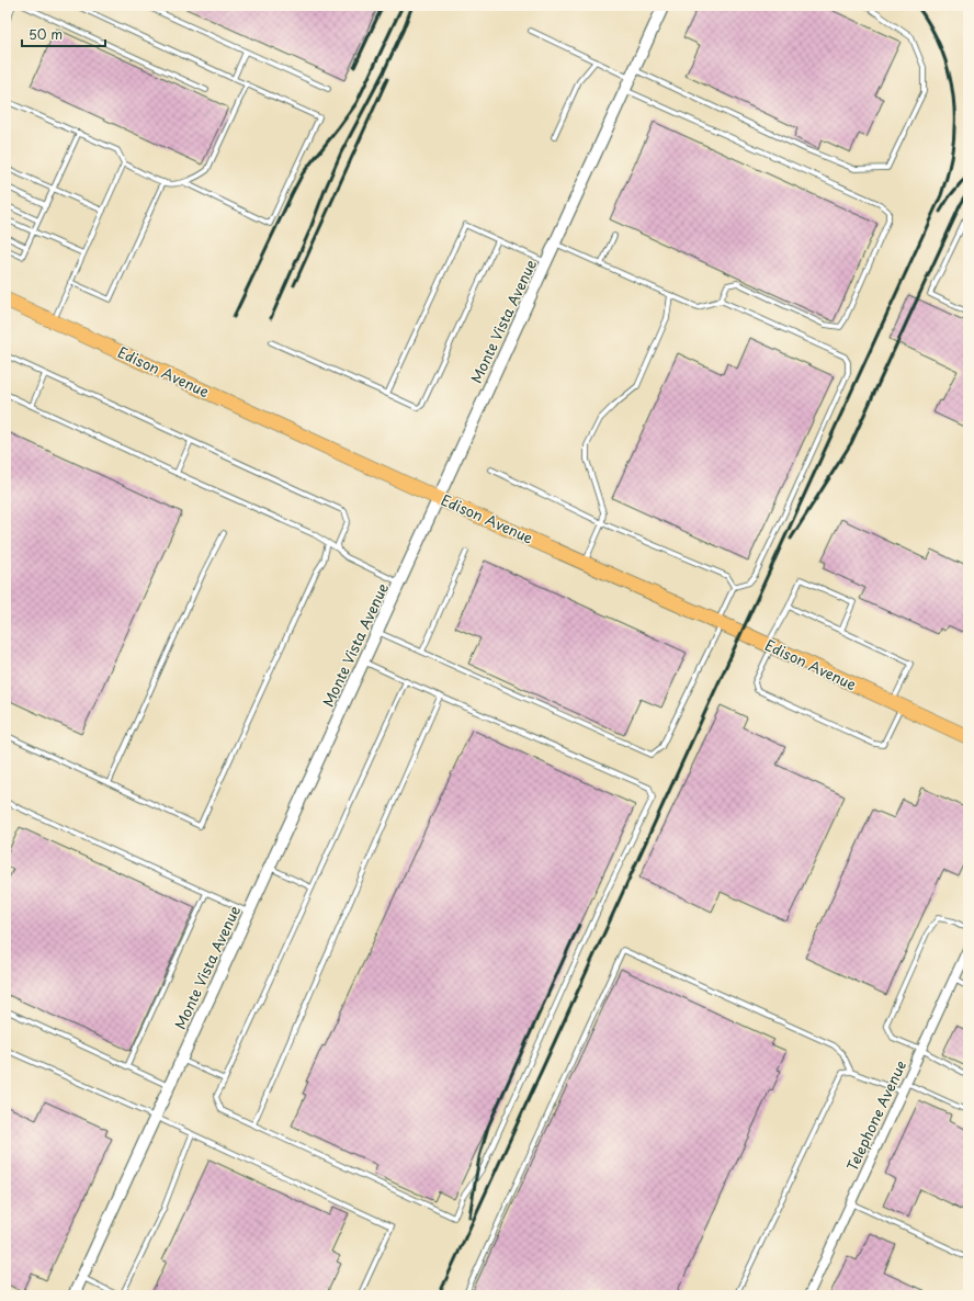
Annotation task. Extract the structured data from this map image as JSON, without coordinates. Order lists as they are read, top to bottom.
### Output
{
  "streets": {
    "main road": ["Edison Avenue"],
    "street": ["Monte Vista Avenue", "Telephone Avenue"]
  },
  "crossings": [
    ["Monte Vista Avenue", "Edison Avenue"]
  ],
  "scale_bar": "50 m"
}
